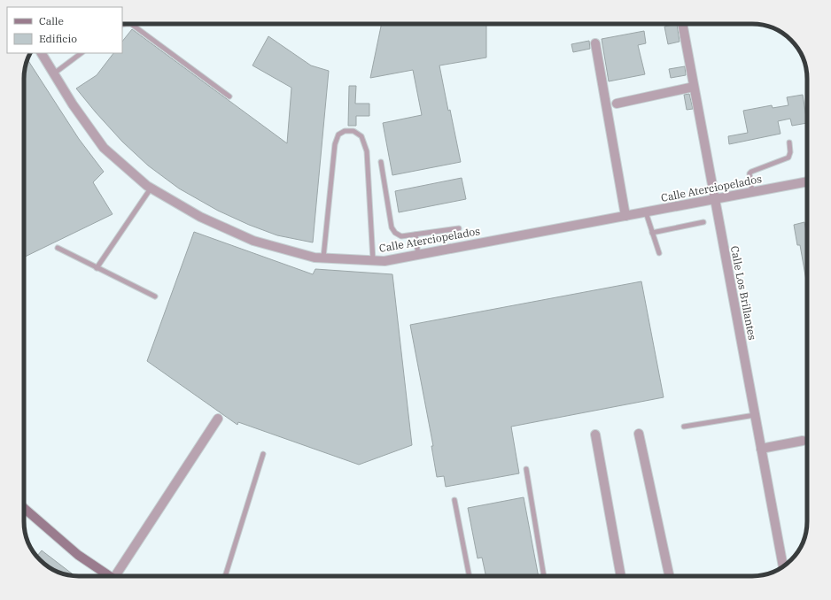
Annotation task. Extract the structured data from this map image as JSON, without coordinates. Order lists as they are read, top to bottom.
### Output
{
  "streets": {
    "street": ["Calle Aterciopelados", "Calle Los Brillantes"]
  },
  "crossings": [
    ["Calle Aterciopelados", "Calle Los Brillantes"]
  ],
  "legend": ["Calle", "Edificio"]
}
